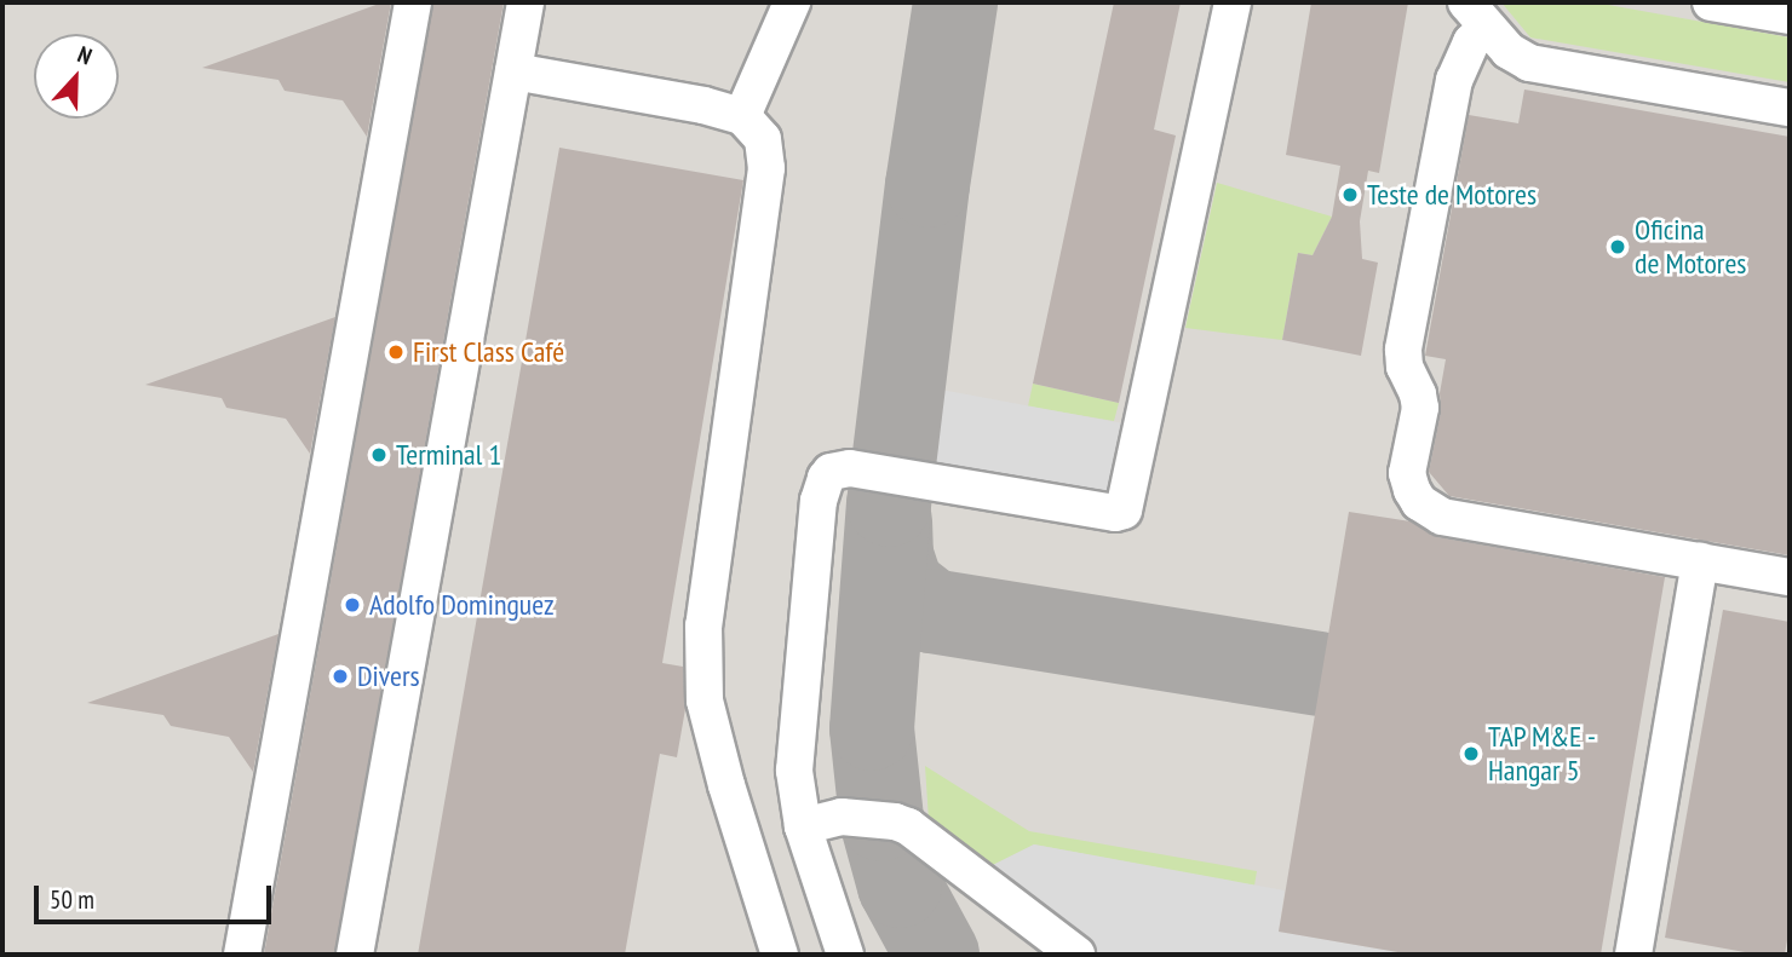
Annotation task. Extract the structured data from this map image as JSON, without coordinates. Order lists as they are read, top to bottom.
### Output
{
  "places": [
    "Teste de Motores",
    "Oficina de Motores",
    "First Class Café",
    "Terminal 1",
    "Adolfo Dominguez",
    "Divers",
    "TAP M&E - Hangar 5"
  ],
  "scale_bar": "50 m",
  "north": "top"
}
